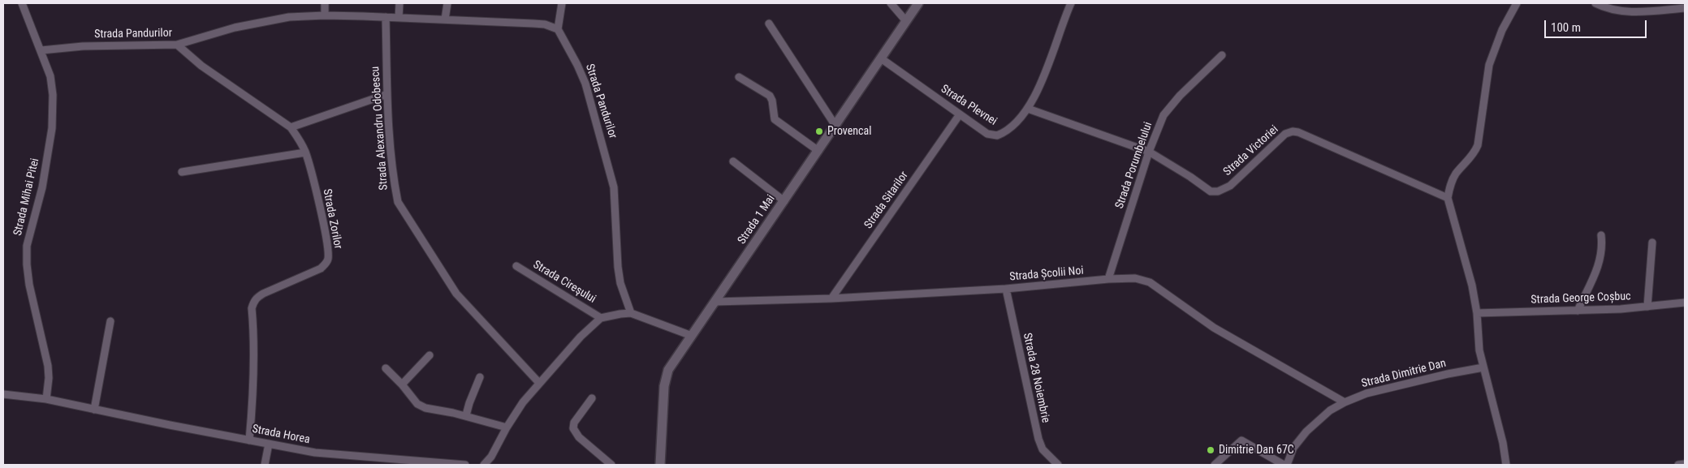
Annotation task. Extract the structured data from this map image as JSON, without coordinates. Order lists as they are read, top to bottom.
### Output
{
  "streets": {
    "main road": ["Strada 1 Mai"],
    "street": [
      "Strada Pandurilor",
      "Strada Plevnei",
      "Strada Alexandru Odobescu",
      "Strada Victoriei",
      "Strada Porumbelului",
      "Strada Mihai Pitei",
      "Strada Sitarilor",
      "Strada Zorilor",
      "Strada Școlii Noi",
      "Strada Cireşului",
      "Strada George Coșbuc",
      "Strada Dimitrie Dan",
      "Strada 28 Noiembrie",
      "Strada Horea"
    ]
  },
  "crossings": [
    ["Strada Pandurilor", "Strada Alexandru Odobescu"],
    ["Strada Pandurilor", "Strada Mihai Pitei"],
    ["Strada Pandurilor", "Strada Zorilor"],
    ["Strada Plevnei", "Strada Victoriei"],
    ["Strada Plevnei", "Strada Sitarilor"],
    ["Strada Plevnei", "Strada 1 Mai"],
    ["Strada Victoriei", "Strada Porumbelului"],
    ["Strada Porumbelului", "Strada Școlii Noi"],
    ["Strada Mihai Pitei", "Strada Horea"],
    ["Strada Sitarilor", "Strada Școlii Noi"],
    ["Strada Zorilor", "Strada Horea"],
    ["Strada 1 Mai", "Strada Școlii Noi"],
    ["Strada Școlii Noi", "Strada Dimitrie Dan"],
    ["Strada Școlii Noi", "Strada 28 Noiembrie"]
  ],
  "places": ["Provencal", "Dimitrie Dan 67C"],
  "scale_bar": "100 m"
}
